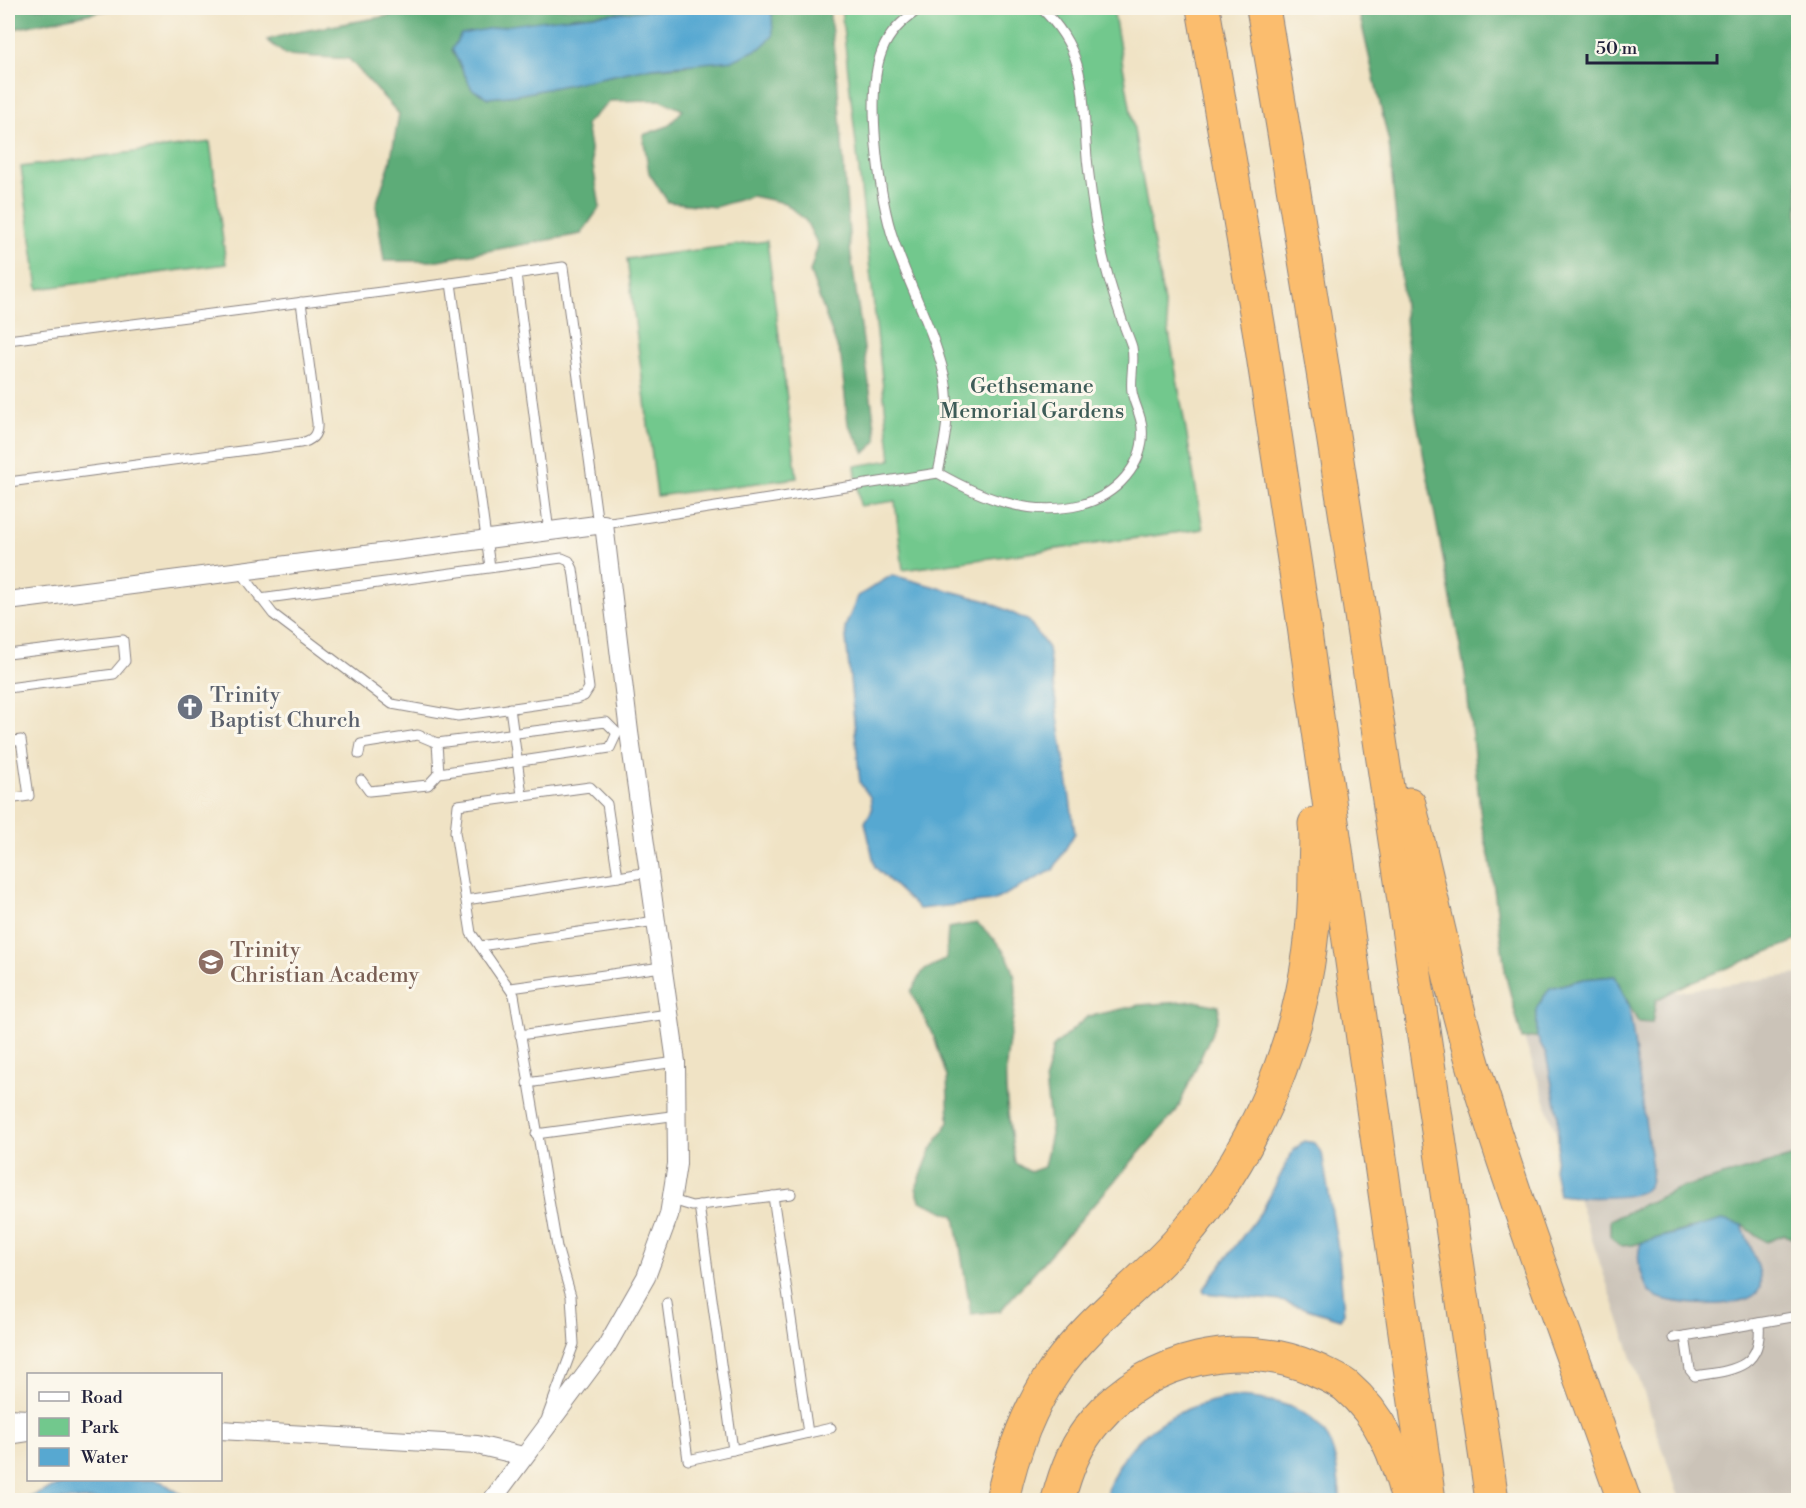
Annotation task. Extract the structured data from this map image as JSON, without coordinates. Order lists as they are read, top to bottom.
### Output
{
  "parks": ["Gethsemane Memorial Gardens"],
  "places": {
    "church": ["Trinity Baptist Church"],
    "school or university": ["Trinity Christian Academy"]
  },
  "legend": ["Road", "Park", "Water"],
  "scale_bar": "50 m"
}
